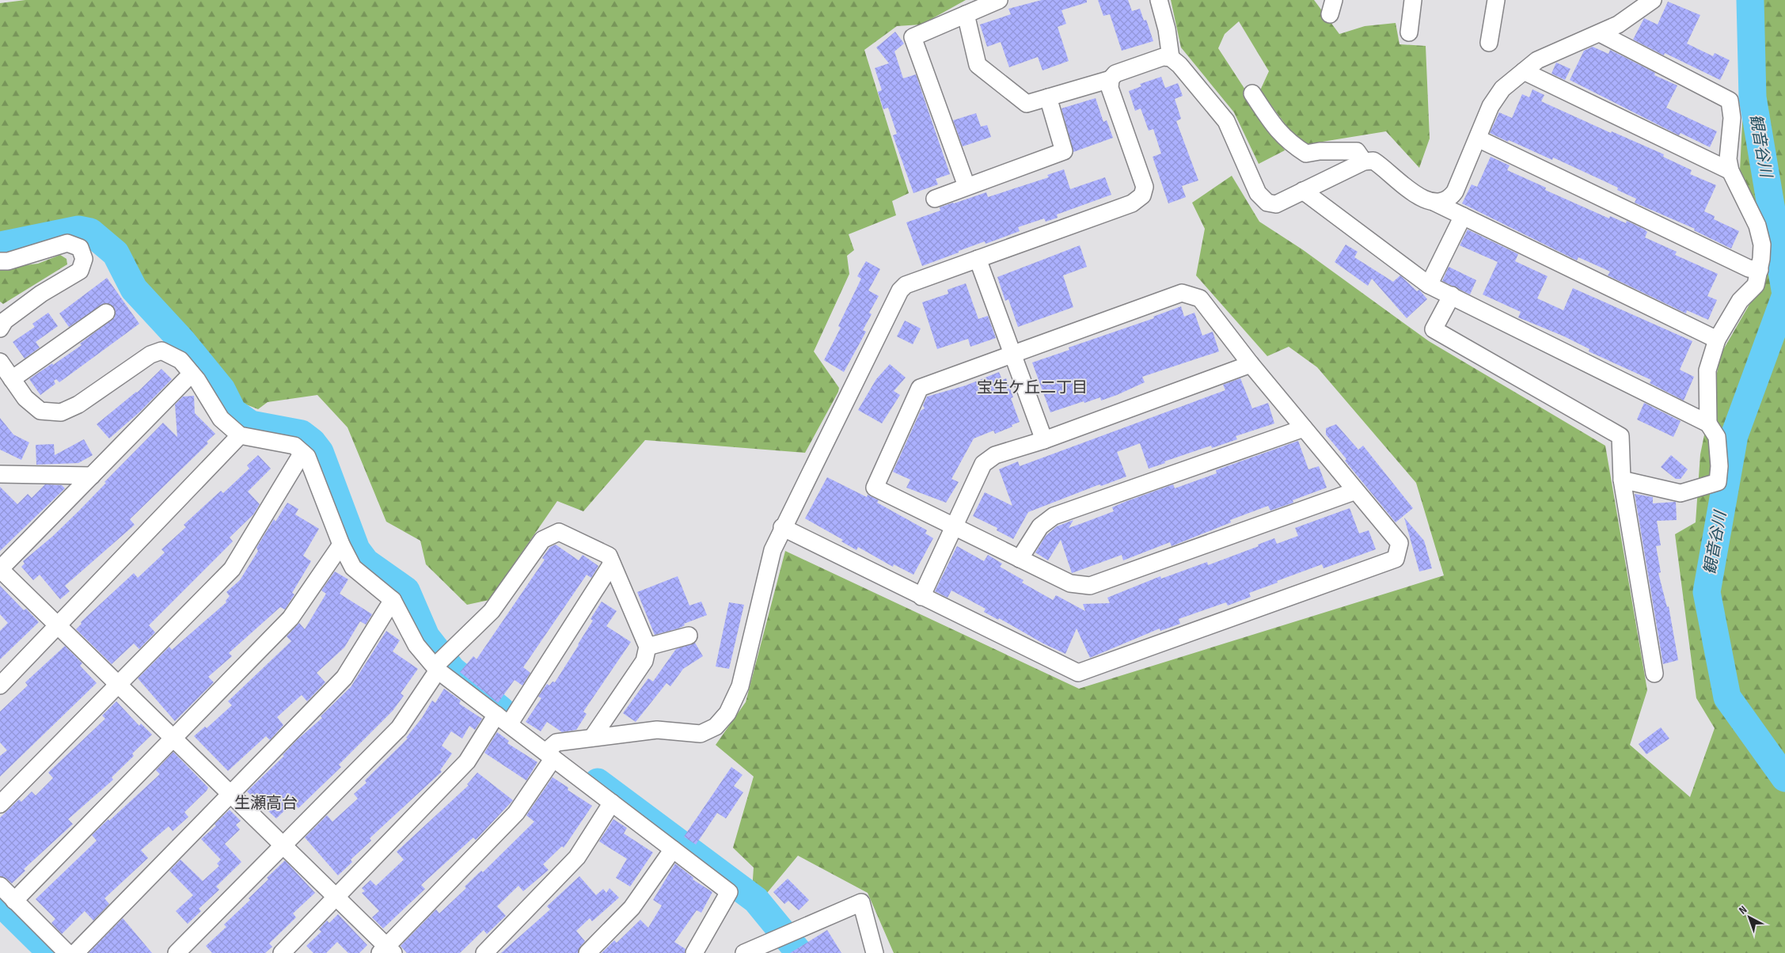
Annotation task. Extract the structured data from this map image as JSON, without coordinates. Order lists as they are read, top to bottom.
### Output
{
  "districts": ["宝生ケ丘二丁目", "生瀬高台"],
  "water": ["観音谷川"],
  "north": "top left"
}
